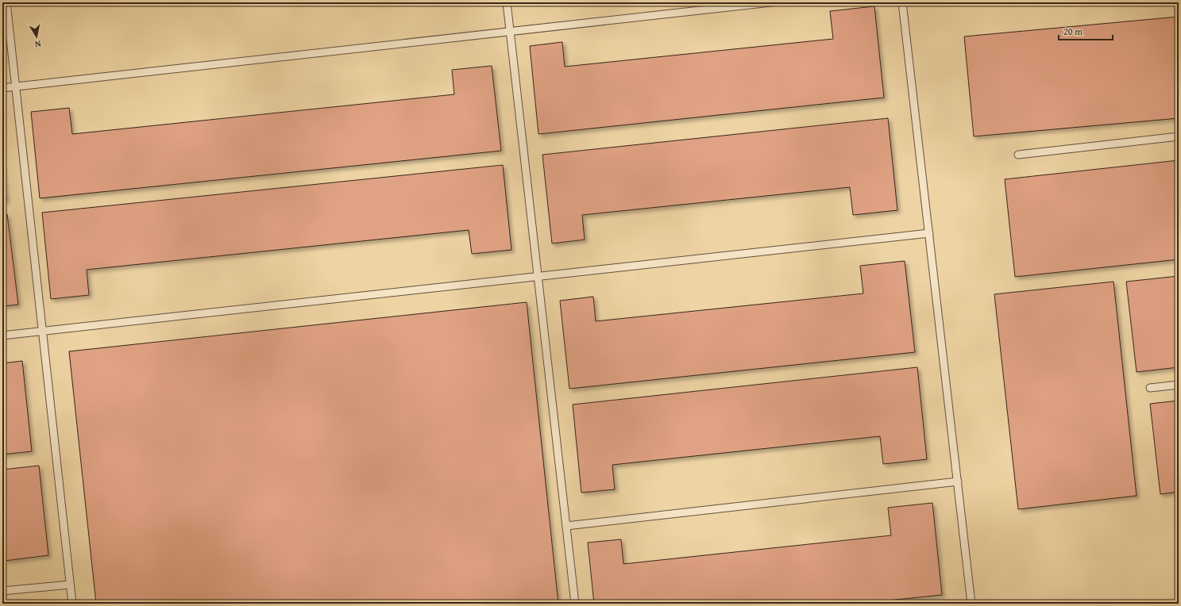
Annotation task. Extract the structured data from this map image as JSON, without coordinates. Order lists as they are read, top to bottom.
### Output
{
  "scale_bar": "20 m",
  "north": "bottom"
}
